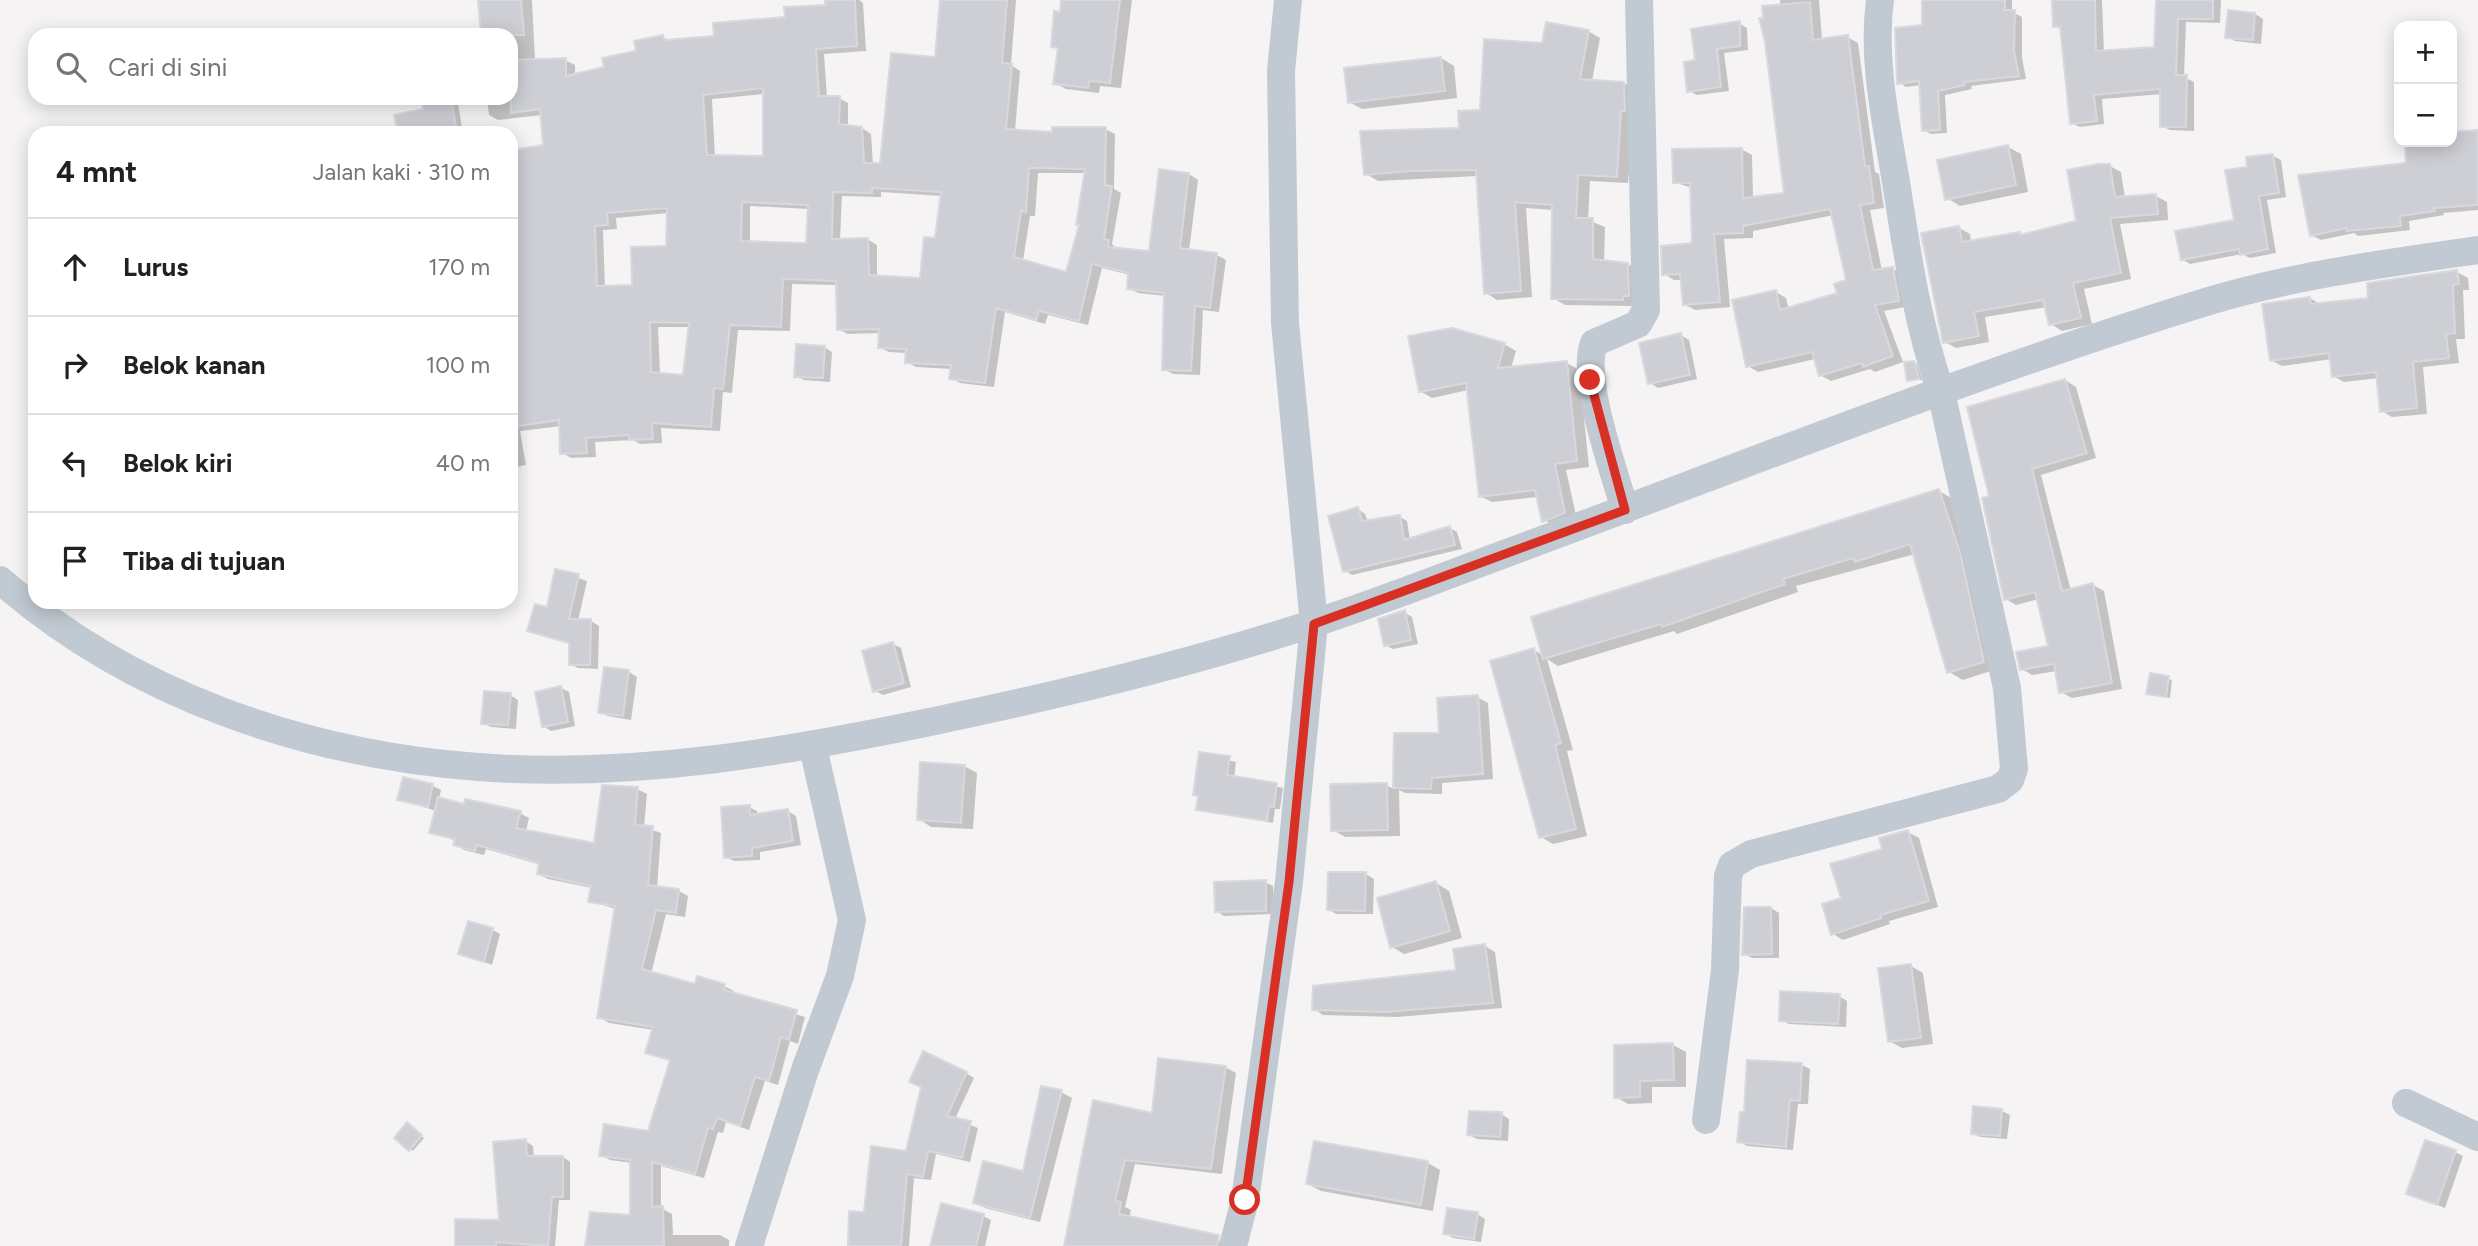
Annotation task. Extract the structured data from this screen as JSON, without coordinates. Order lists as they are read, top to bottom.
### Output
{
  "page": {
    "map_buttons": ["+", "−"],
    "search": "Cari di sini",
    "heading": ["4 mnt", "Jalan kaki · 310 m"],
    "list": [
      ["Lurus", "170 m"],
      ["Belok kanan", "100 m"],
      ["Belok kiri", "40 m"],
      "Tiba di tujuan"
    ]
  }
}
